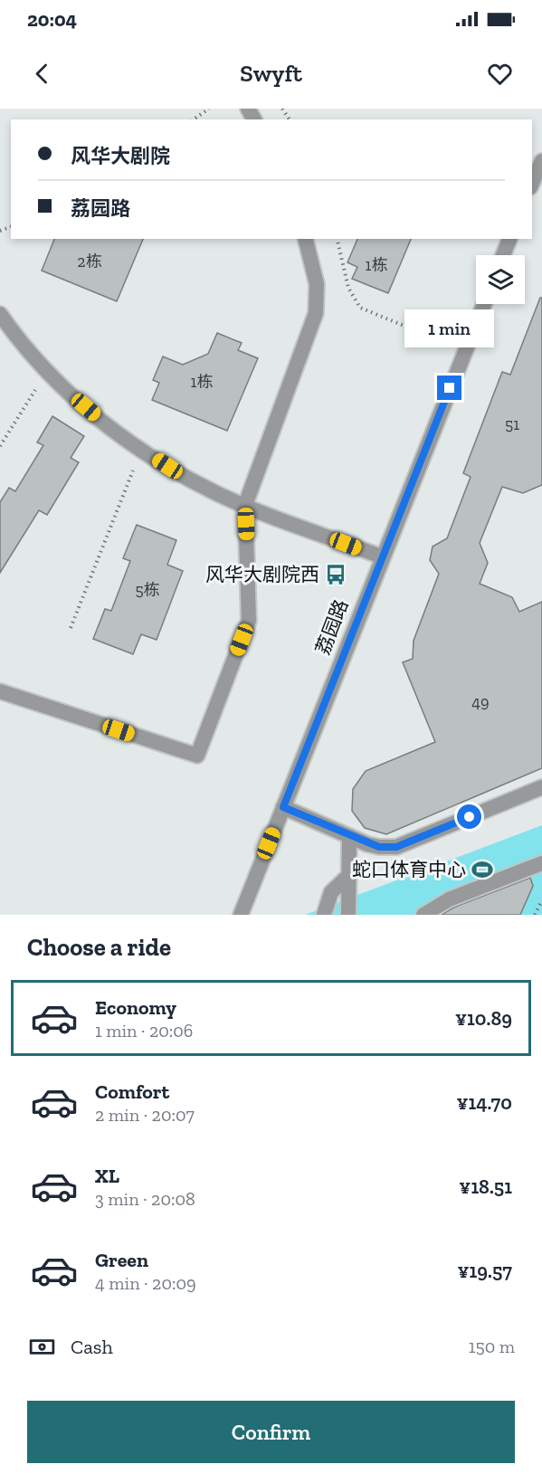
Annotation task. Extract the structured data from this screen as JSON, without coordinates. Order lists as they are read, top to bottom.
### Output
{
  "streets": {
    "street": ["荔园路"]
  },
  "places": {
    "bus stop": ["风华大剧院西"],
    "sports": ["蛇口体育中心"]
  },
  "house_numbers": [
    "2栋",
    "1栋",
    "1栋",
    "51",
    "5栋",
    "49"
  ],
  "page": {
    "status": "20:04",
    "header": "Swyft",
    "banner": ["风华大剧院", "荔园路"],
    "bubble": "1 min",
    "heading": "Choose a ride",
    "list": [
      {
        "name": "Economy",
        "note": "1 min · 20:06",
        "value": "¥10.89"
      },
      {
        "name": "Comfort",
        "note": "2 min · 20:07",
        "value": "¥14.70"
      },
      {
        "name": "XL",
        "note": "3 min · 20:08",
        "value": "¥18.51"
      },
      {
        "name": "Green",
        "note": "4 min · 20:09",
        "value": "¥19.57"
      }
    ],
    "pay": ["Cash", "150 m"],
    "buttons": "Confirm"
  }
}
